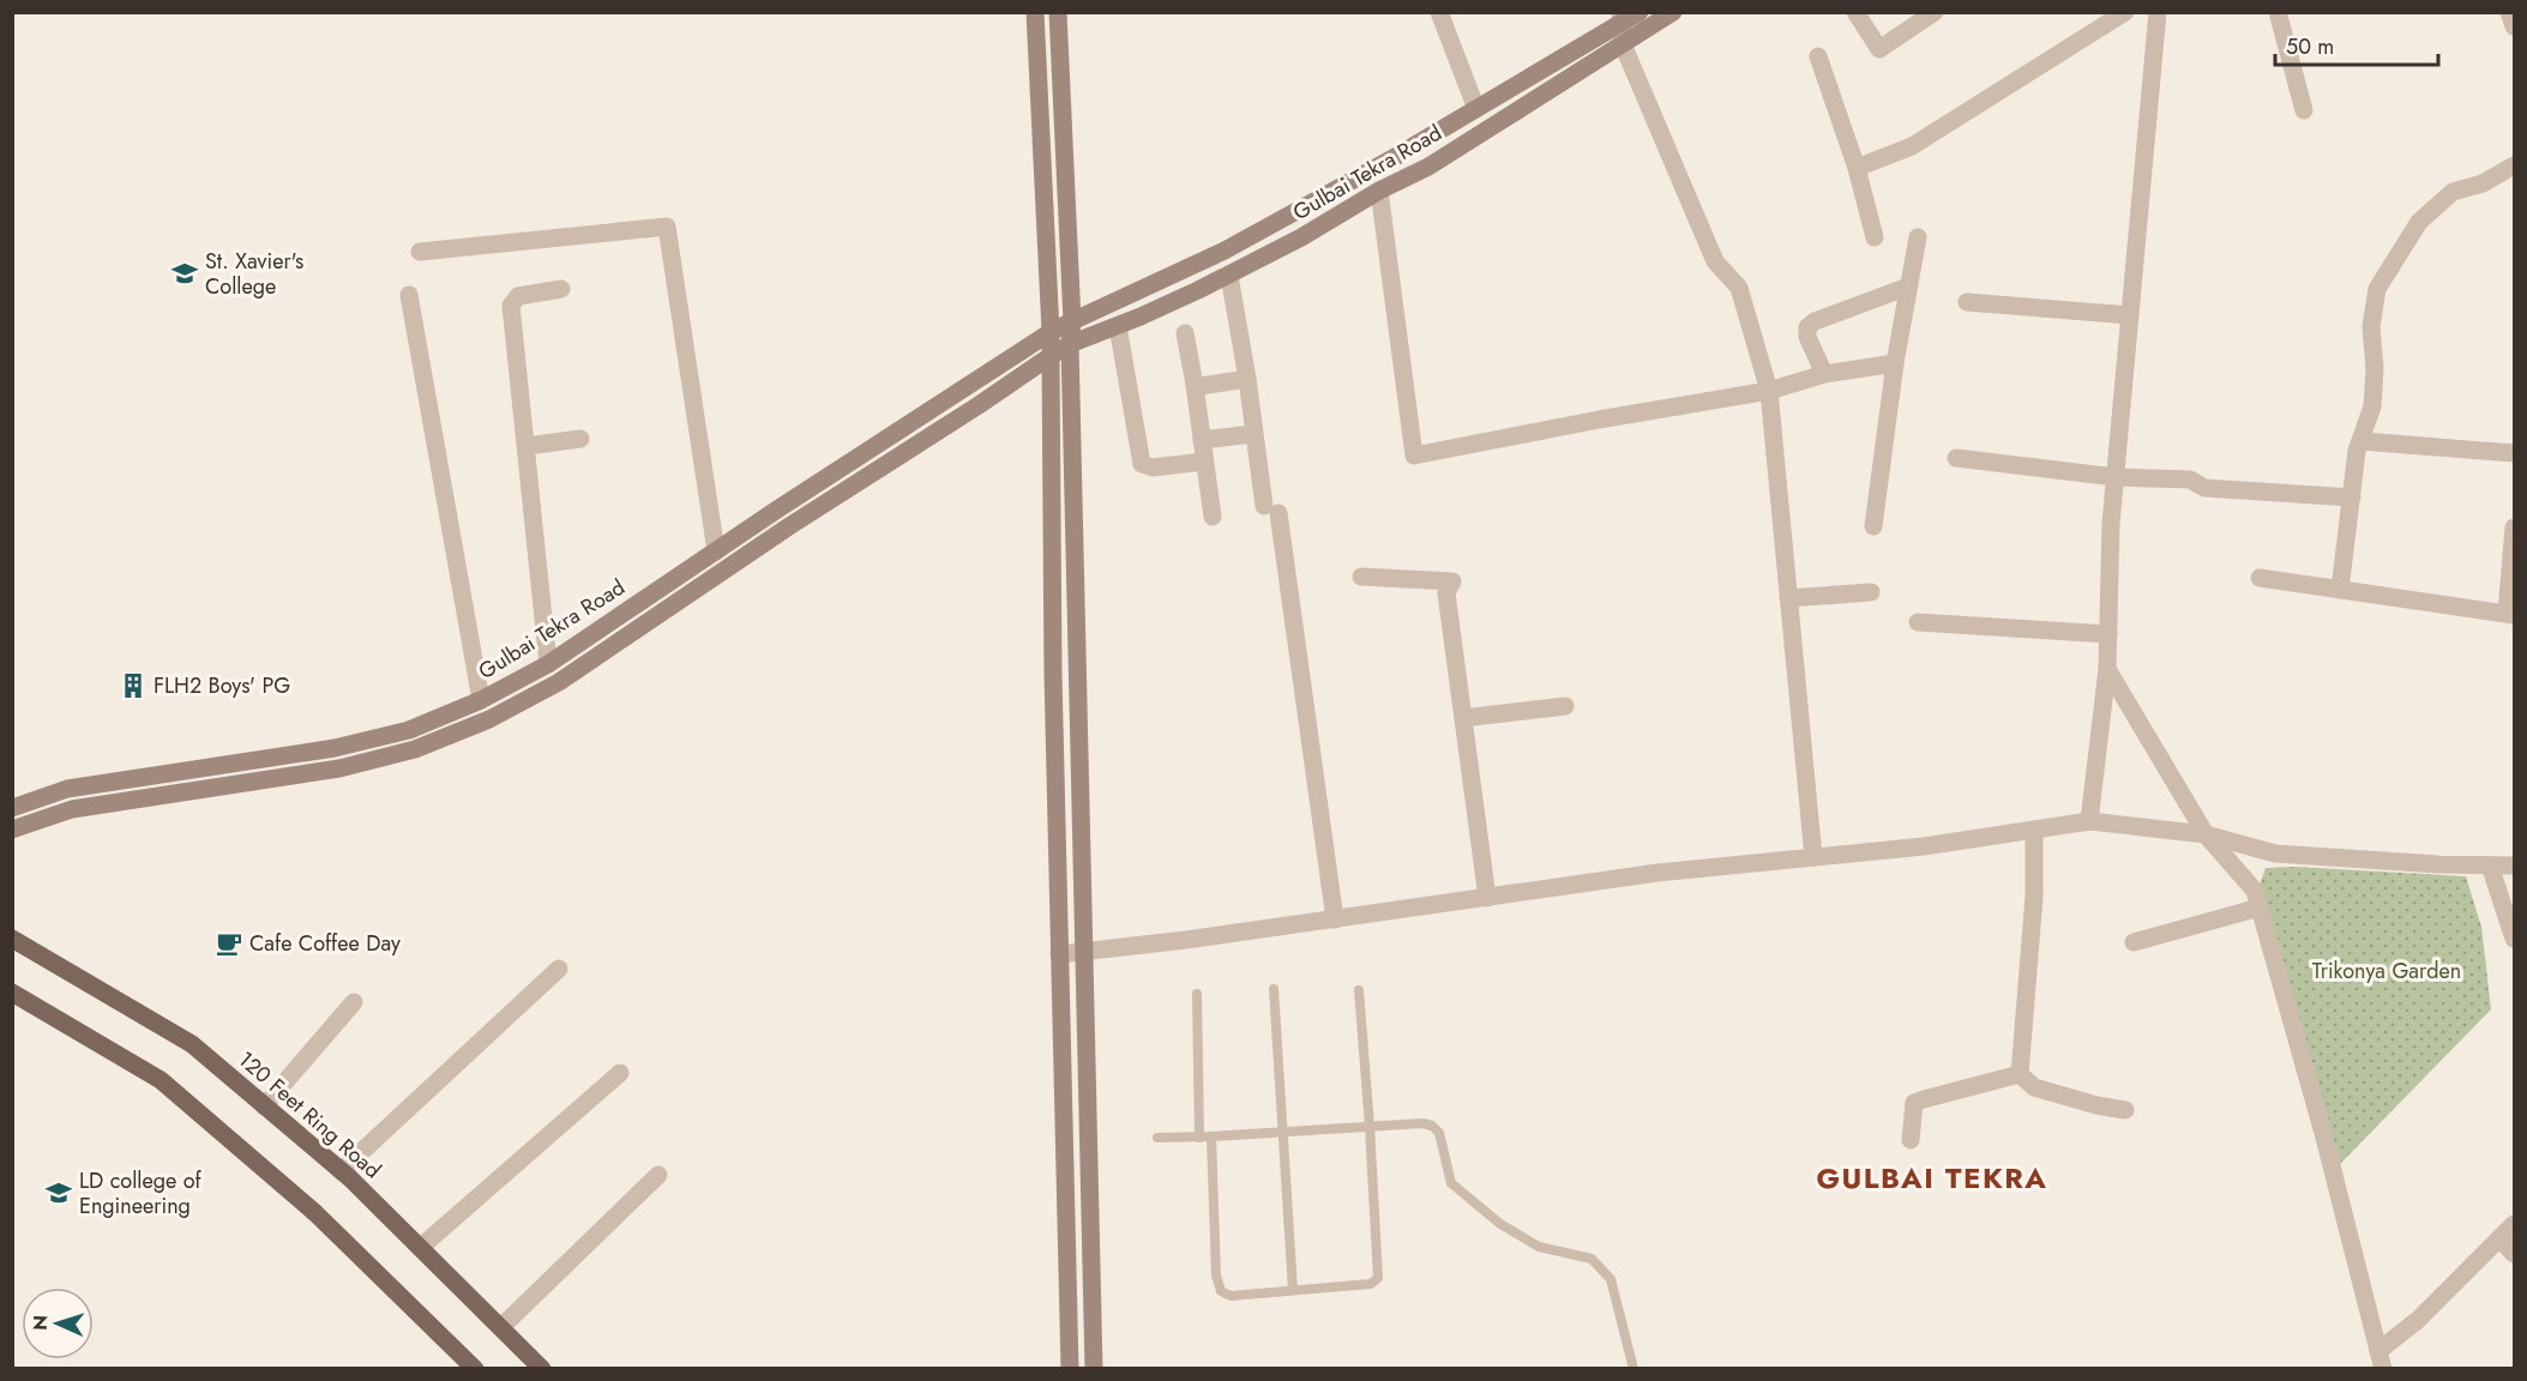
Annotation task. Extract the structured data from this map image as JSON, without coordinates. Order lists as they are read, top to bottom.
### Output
{
  "streets": {
    "main road": ["Gulbai Tekra Road", "120 Feet Ring Road"]
  },
  "districts": ["GULBAI TEKRA"],
  "parks": ["Trikonya Garden"],
  "places": {
    "school or university": ["St. Xavier's College", "LD college of Engineering"],
    "building": ["FLH2 Boys' PG"],
    "cafe": ["Cafe Coffee Day"]
  },
  "scale_bar": "50 m",
  "north": "left"
}
